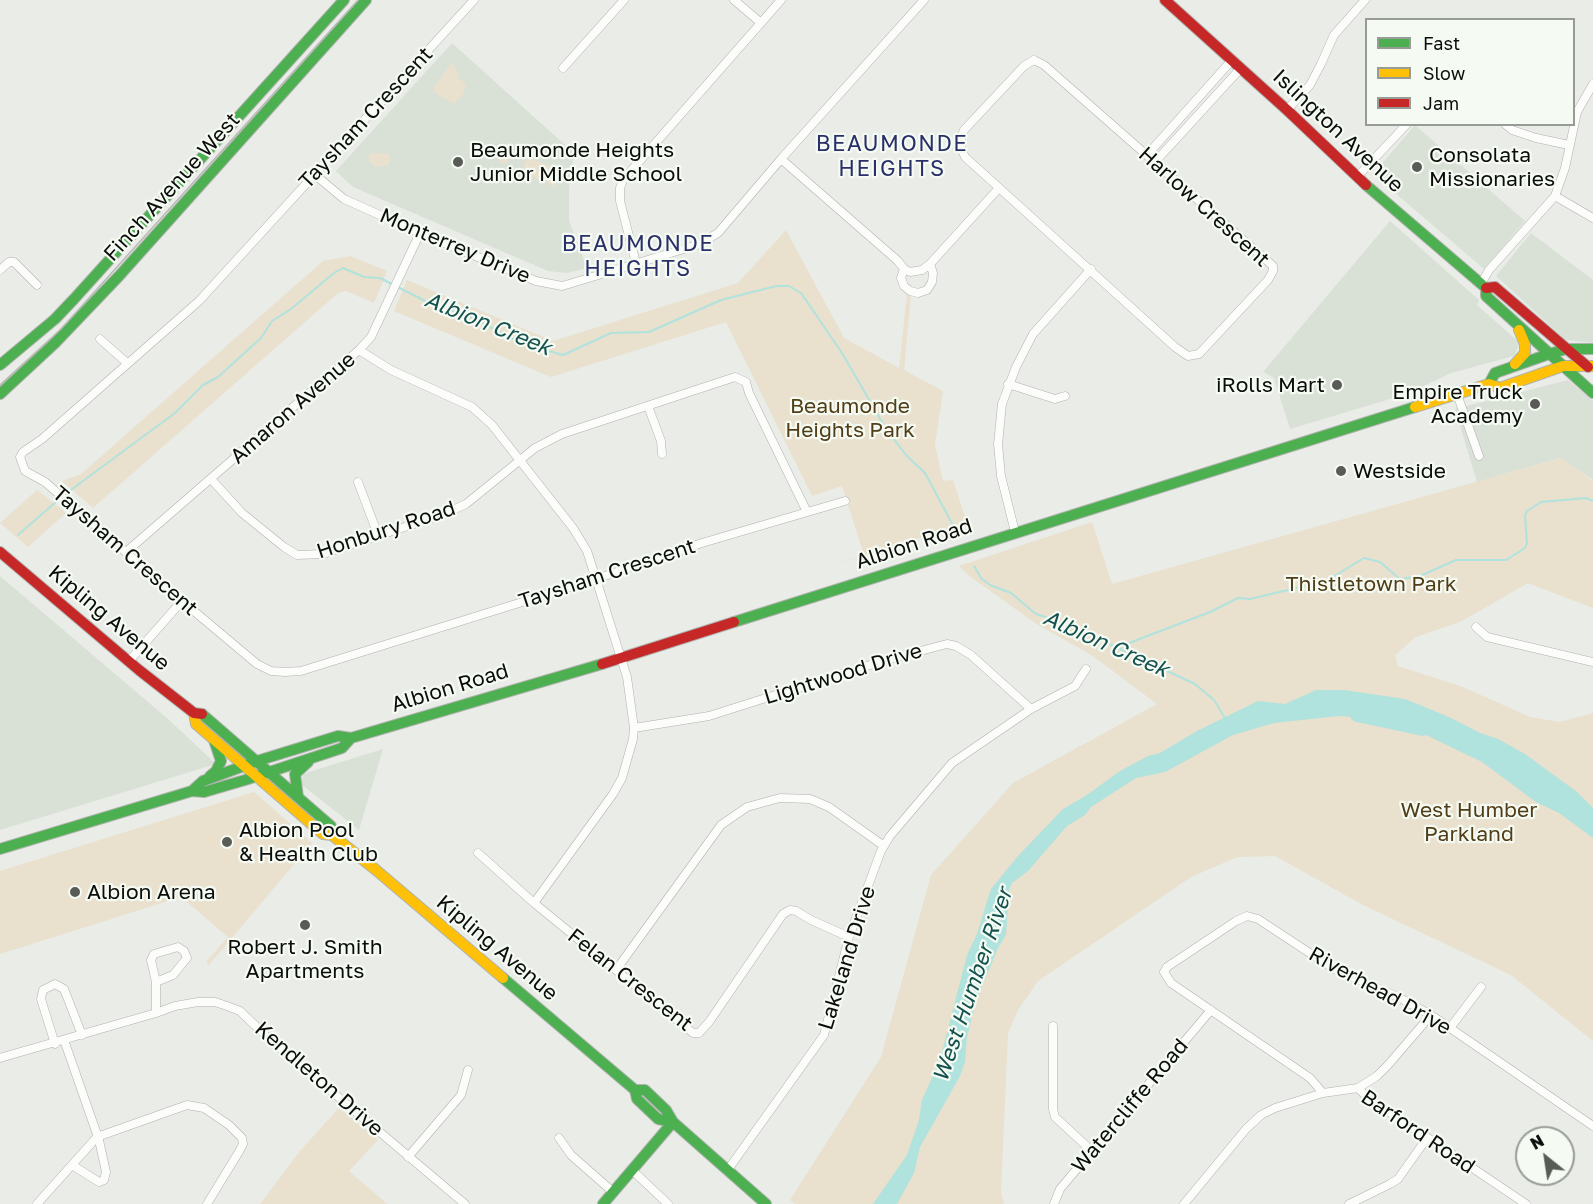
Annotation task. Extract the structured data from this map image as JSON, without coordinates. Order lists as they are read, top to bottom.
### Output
{
  "streets": {
    "main road": [
      "Islington Avenue",
      "Finch Avenue West",
      "Albion Road",
      "Kipling Avenue"
    ],
    "street": [
      "Taysham Crescent",
      "Harlow Crescent",
      "Monterrey Drive",
      "Amaron Avenue",
      "Honbury Road",
      "Lightwood Drive",
      "Lakeland Drive",
      "Felan Crescent",
      "Riverhead Drive",
      "Kendleton Drive",
      "Watercliffe Road",
      "Barford Road"
    ]
  },
  "crossings": [
    ["Taysham Crescent", "Monterrey Drive"],
    ["Taysham Crescent", "Amaron Avenue"],
    ["Taysham Crescent", "Honbury Road"],
    ["Islington Avenue", "Albion Road"],
    ["Monterrey Drive", "Amaron Avenue"],
    ["Amaron Avenue", "Honbury Road"],
    ["Albion Road", "Kipling Avenue"],
    ["Kipling Avenue", "Lakeland Drive"],
    ["Lightwood Drive", "Lakeland Drive"],
    ["Lakeland Drive", "Felan Crescent"],
    ["Riverhead Drive", "Watercliffe Road"]
  ],
  "districts": ["BEAUMONDE HEIGHTS", "BEAUMONDE HEIGHTS"],
  "water": ["Albion Creek", "West Humber River"],
  "parks": ["Beaumonde Heights Park", "Thistletown Park", "West Humber Parkland"],
  "places": [
    "Beaumonde Heights Junior Middle School",
    "Consolata Missionaries",
    "iRolls Mart",
    "Empire Truck Academy",
    "Westside",
    "Albion Pool & Health Club",
    "Albion Arena",
    "Robert J. Smith Apartments"
  ],
  "legend": ["Fast", "Slow", "Jam"],
  "north": "top left"
}
